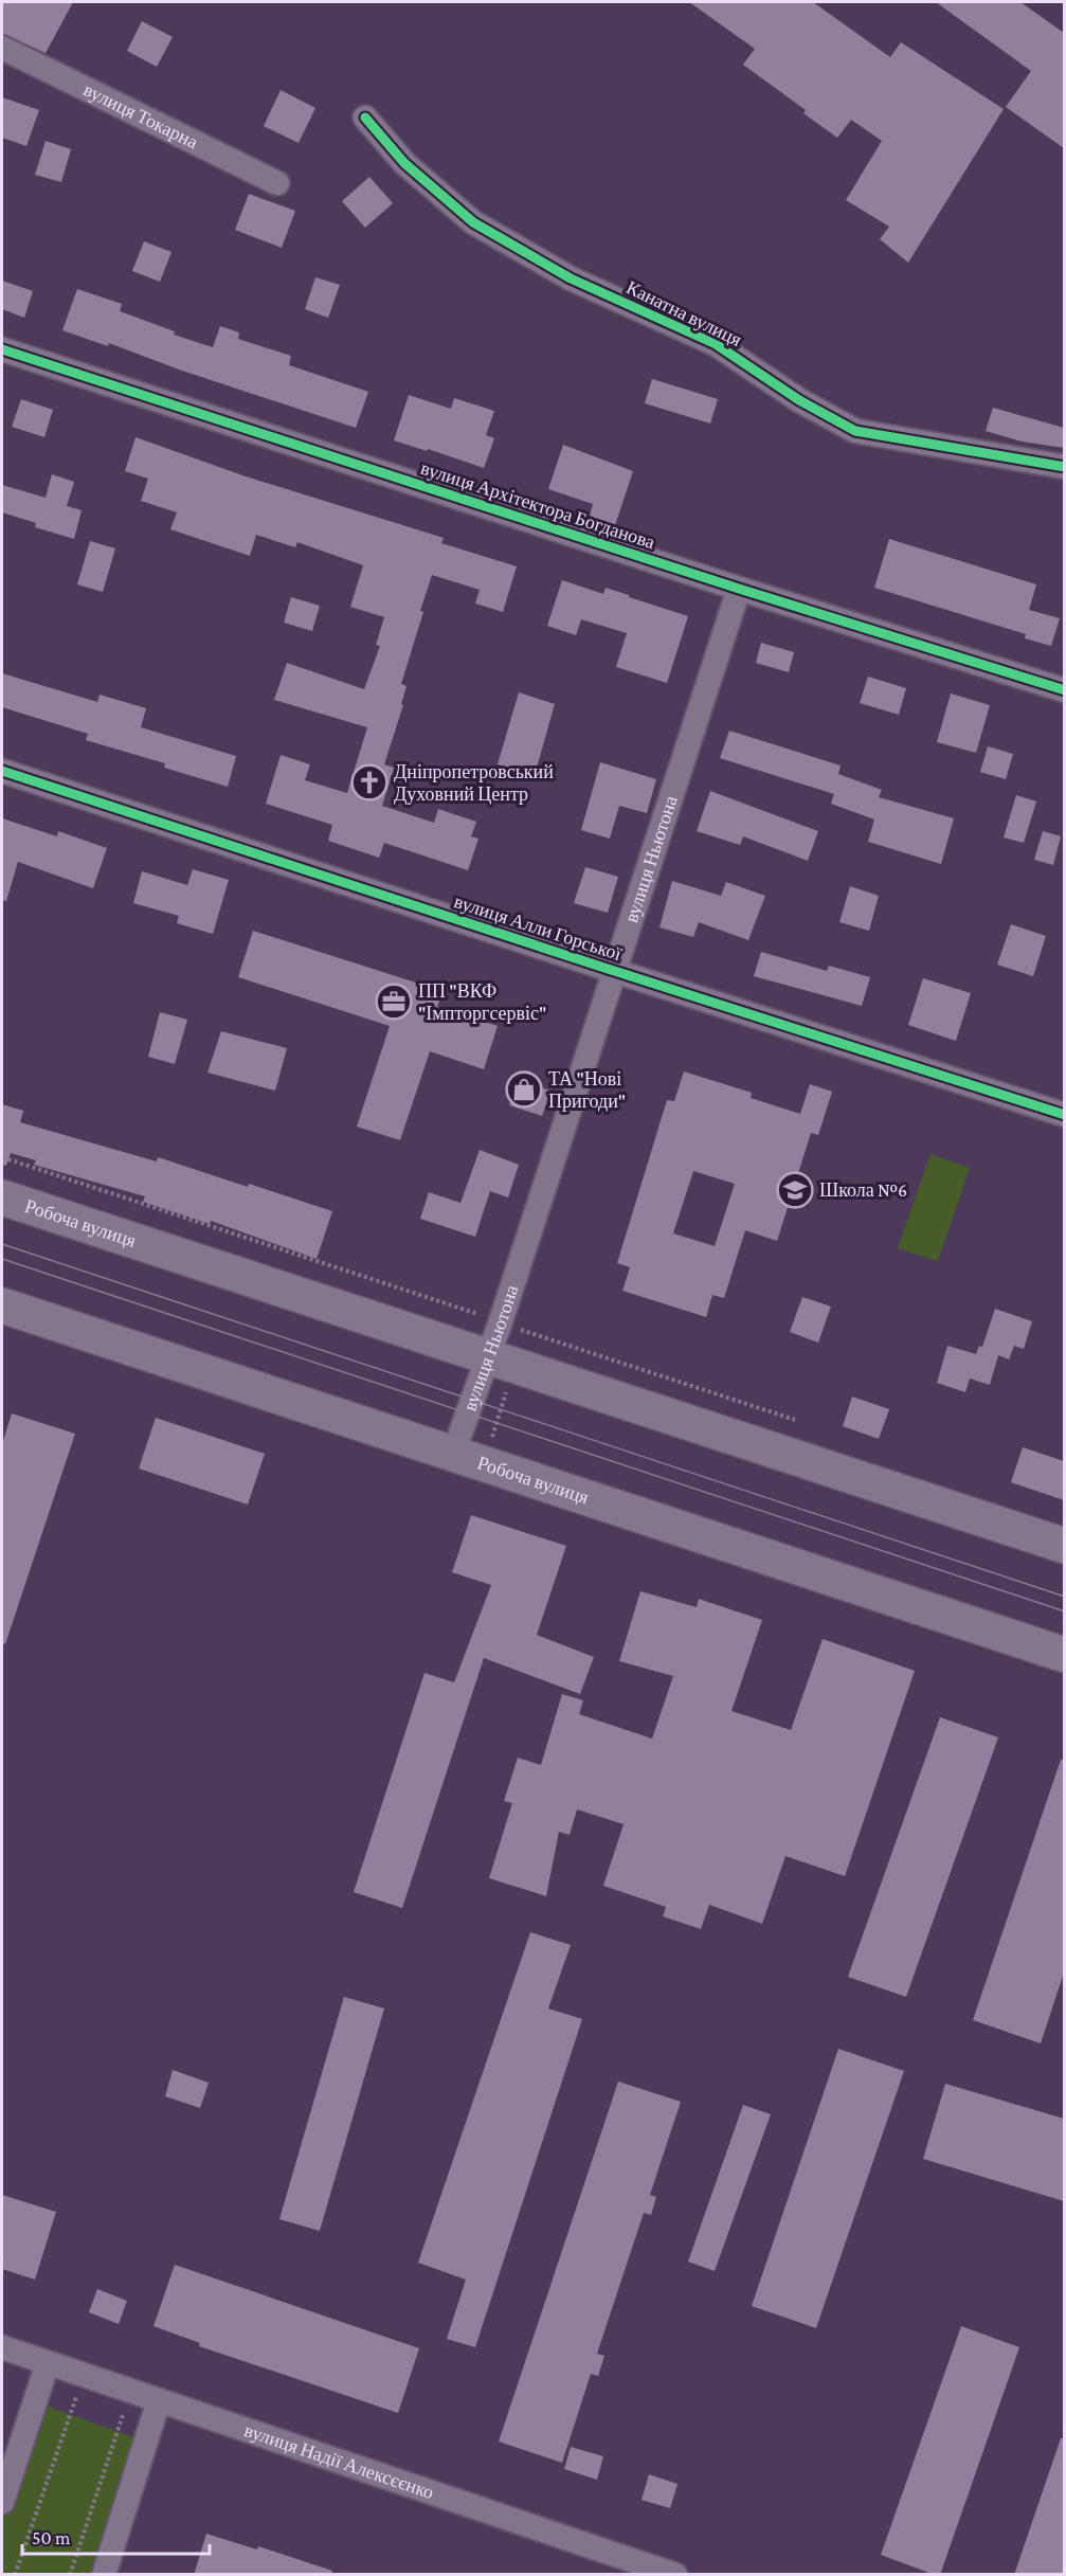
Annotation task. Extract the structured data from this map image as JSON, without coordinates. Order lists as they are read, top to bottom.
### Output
{
  "streets": {
    "main road": ["Робоча вулиця"],
    "street": [
      "вулиця Токарна",
      "Канатна вулиця",
      "вулиця Архітектора Богданова",
      "вулиця Ньютона",
      "вулиця Алли Горської",
      "вулиця Надії Алексєєнко"
    ]
  },
  "crossings": [
    ["вулиця Архітектора Богданова", "вулиця Ньютона"],
    ["вулиця Ньютона", "вулиця Алли Горської"],
    ["вулиця Ньютона", "Робоча вулиця"]
  ],
  "places": {
    "church": ["Дніпропетровський Духовний Центр"],
    "office": ["ПП \"ВКФ \"Імпторгсервіс\""],
    "shop": ["ТА \"Нові Пригоди\""],
    "school or university": ["Школа №6"]
  },
  "scale_bar": "50 m"
}
